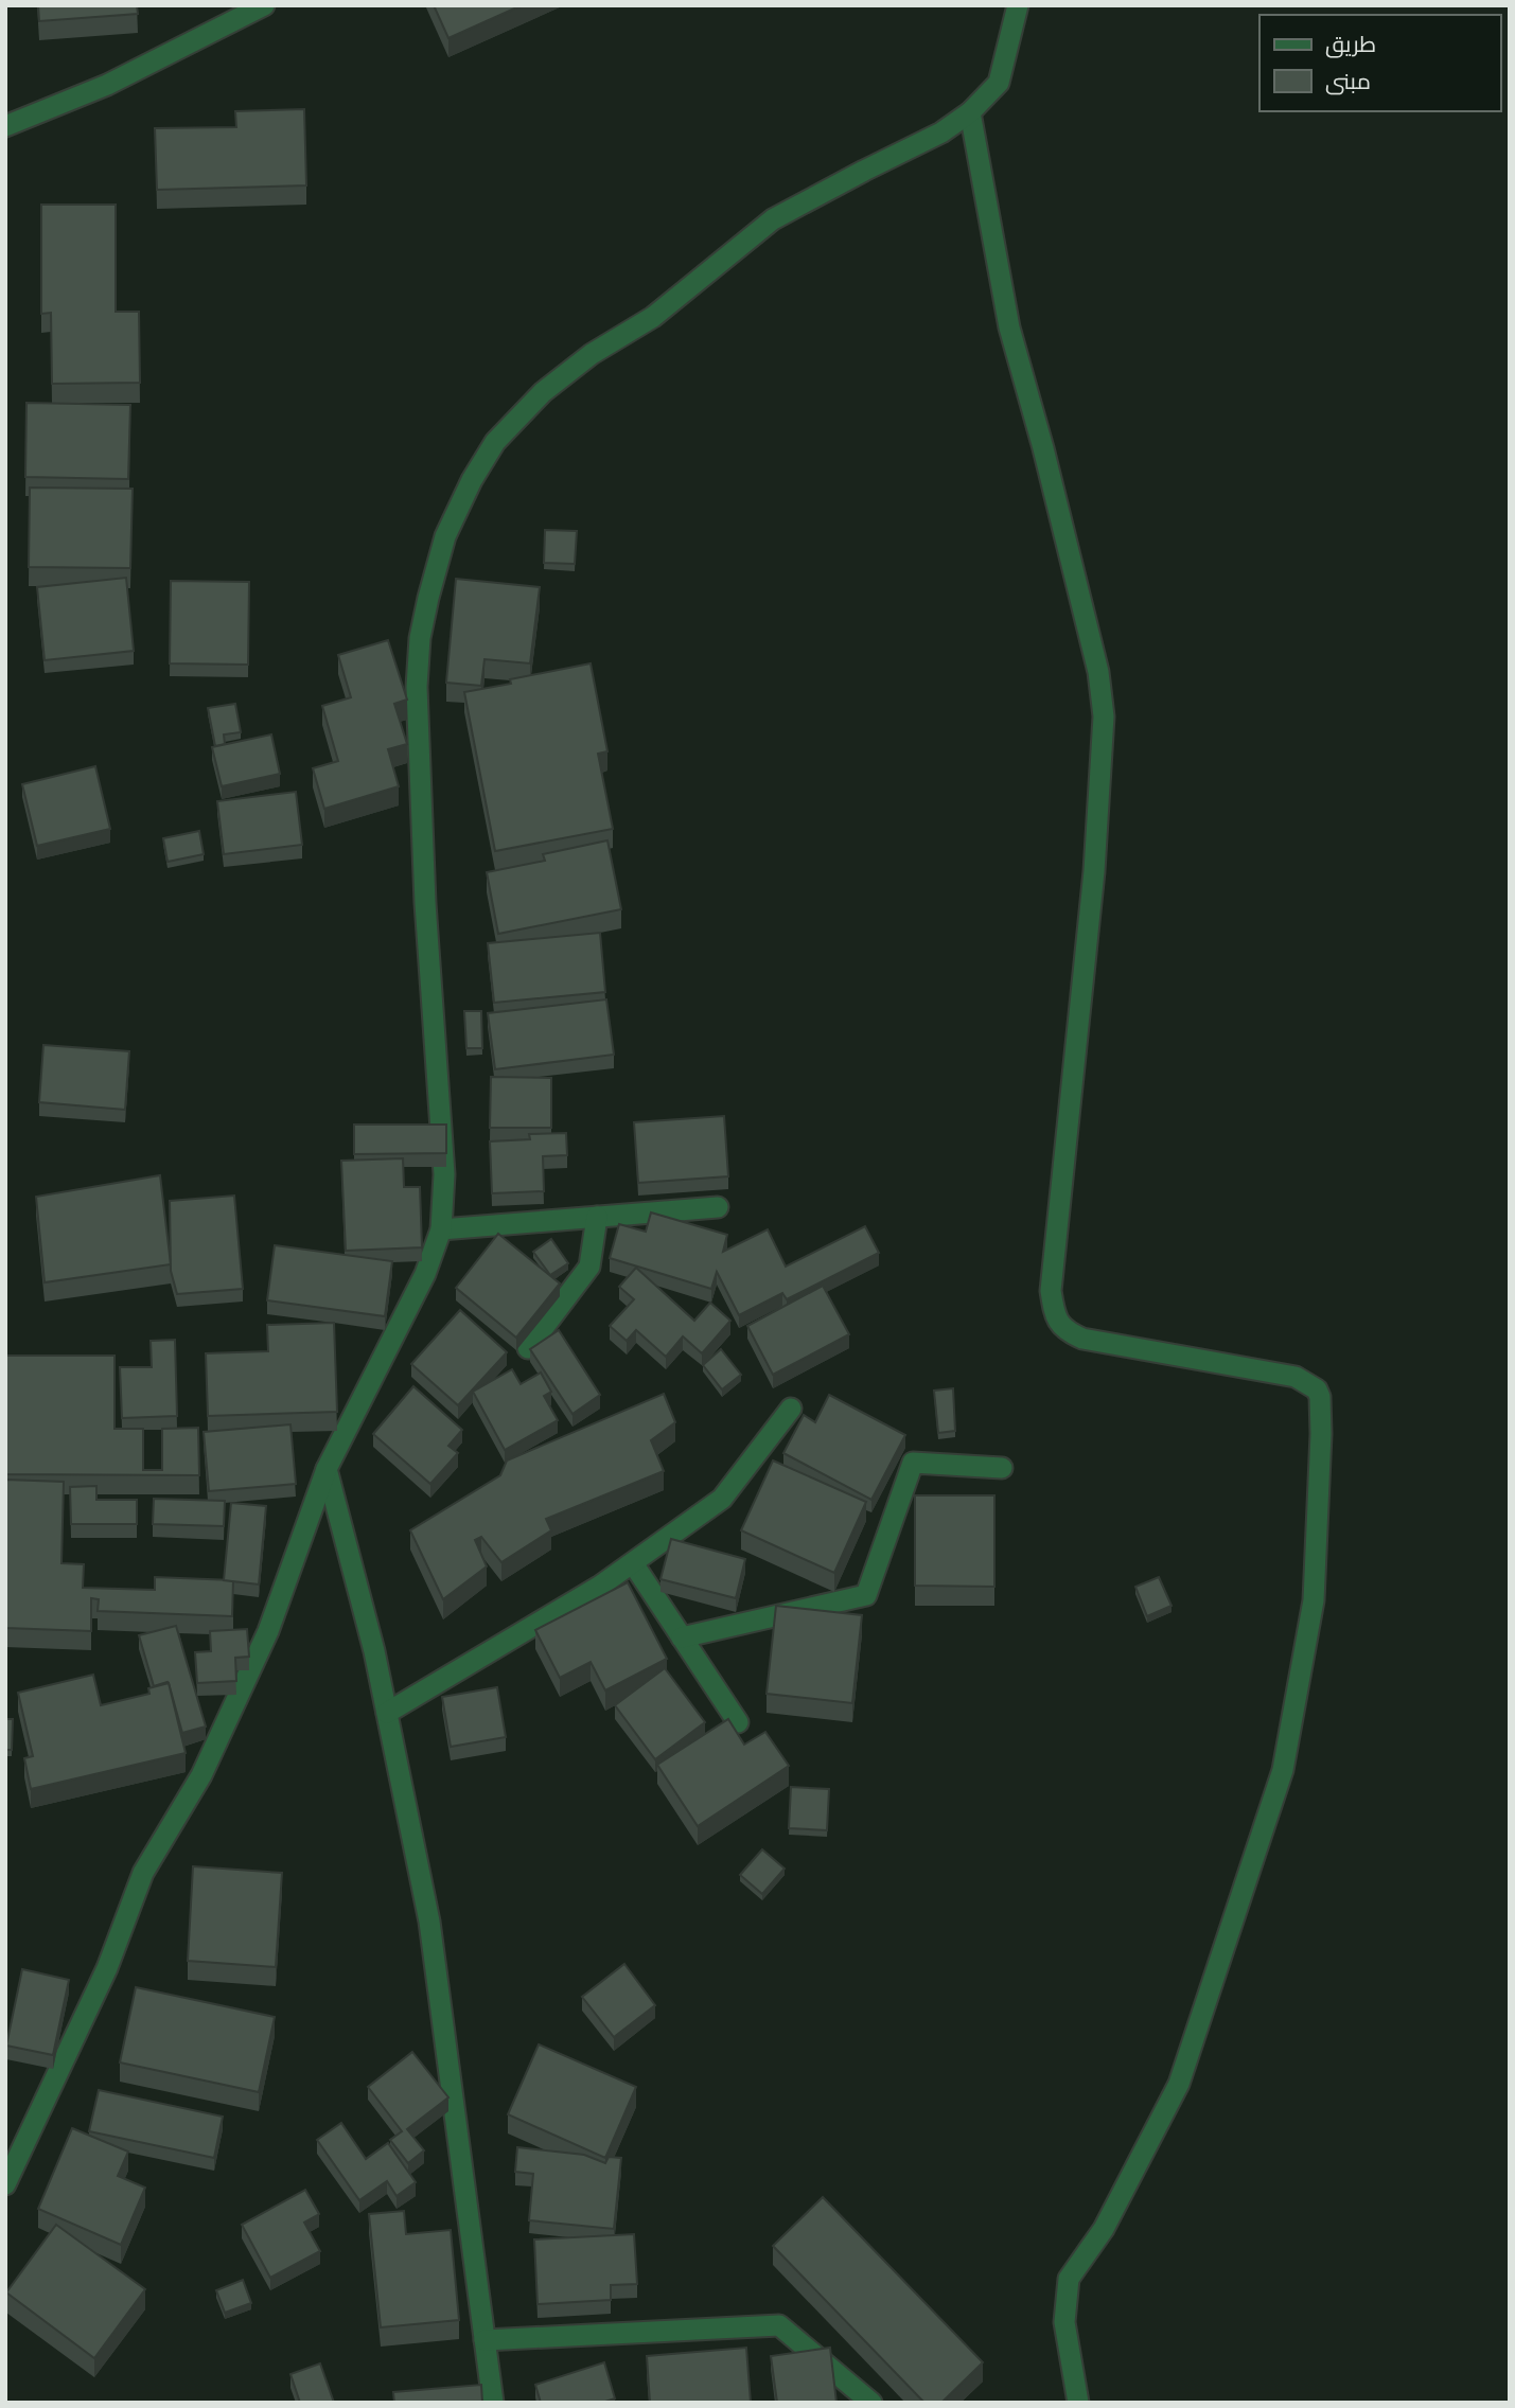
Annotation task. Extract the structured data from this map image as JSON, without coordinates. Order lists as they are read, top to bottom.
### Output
{
  "legend": ["طريق", "مبنى"]
}
